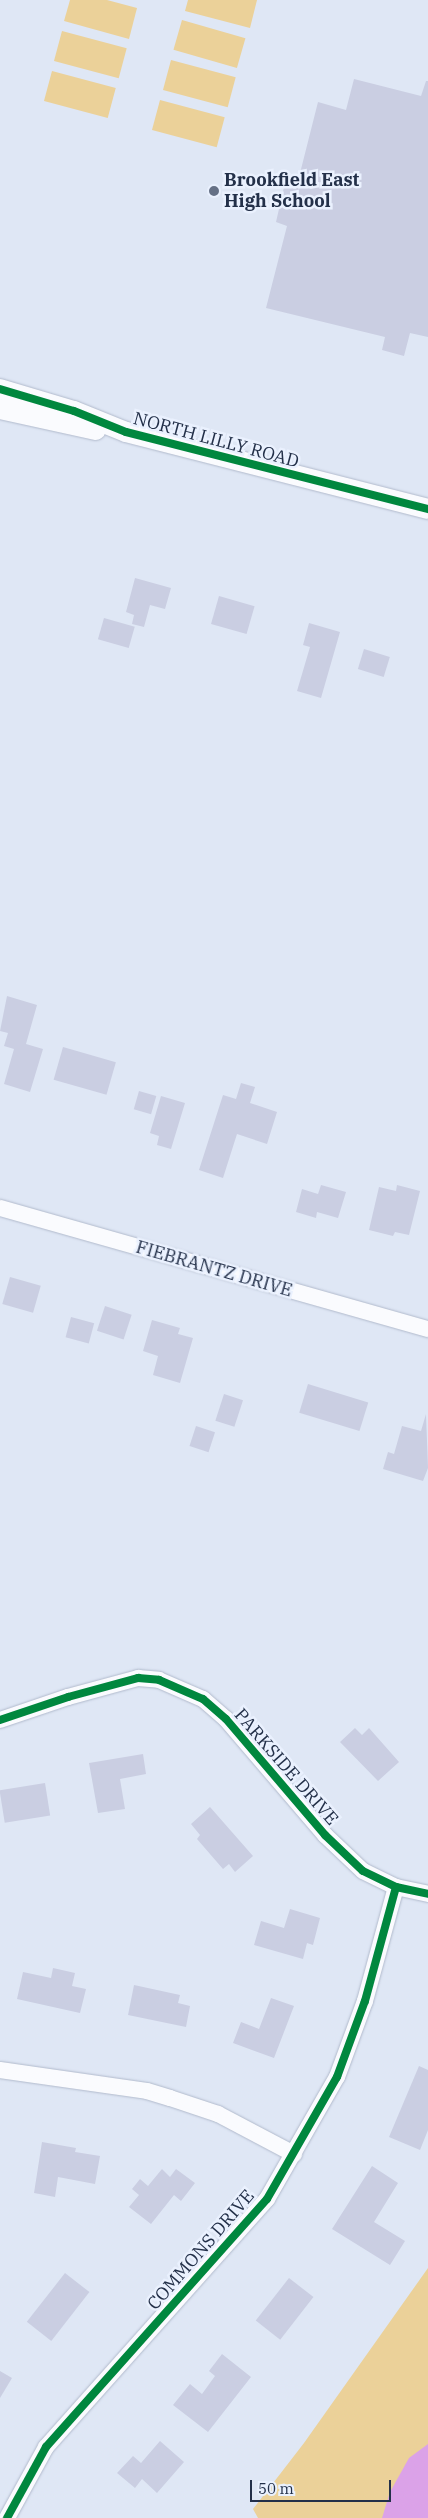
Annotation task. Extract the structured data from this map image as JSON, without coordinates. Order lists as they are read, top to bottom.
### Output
{
  "streets": {
    "street": [
      "NORTH LILLY ROAD",
      "FIEBRANTZ DRIVE",
      "PARKSIDE DRIVE",
      "COMMONS DRIVE"
    ]
  },
  "crossings": [
    ["PARKSIDE DRIVE", "COMMONS DRIVE"]
  ],
  "places": ["Brookfield East High School"],
  "scale_bar": "50 m"
}
